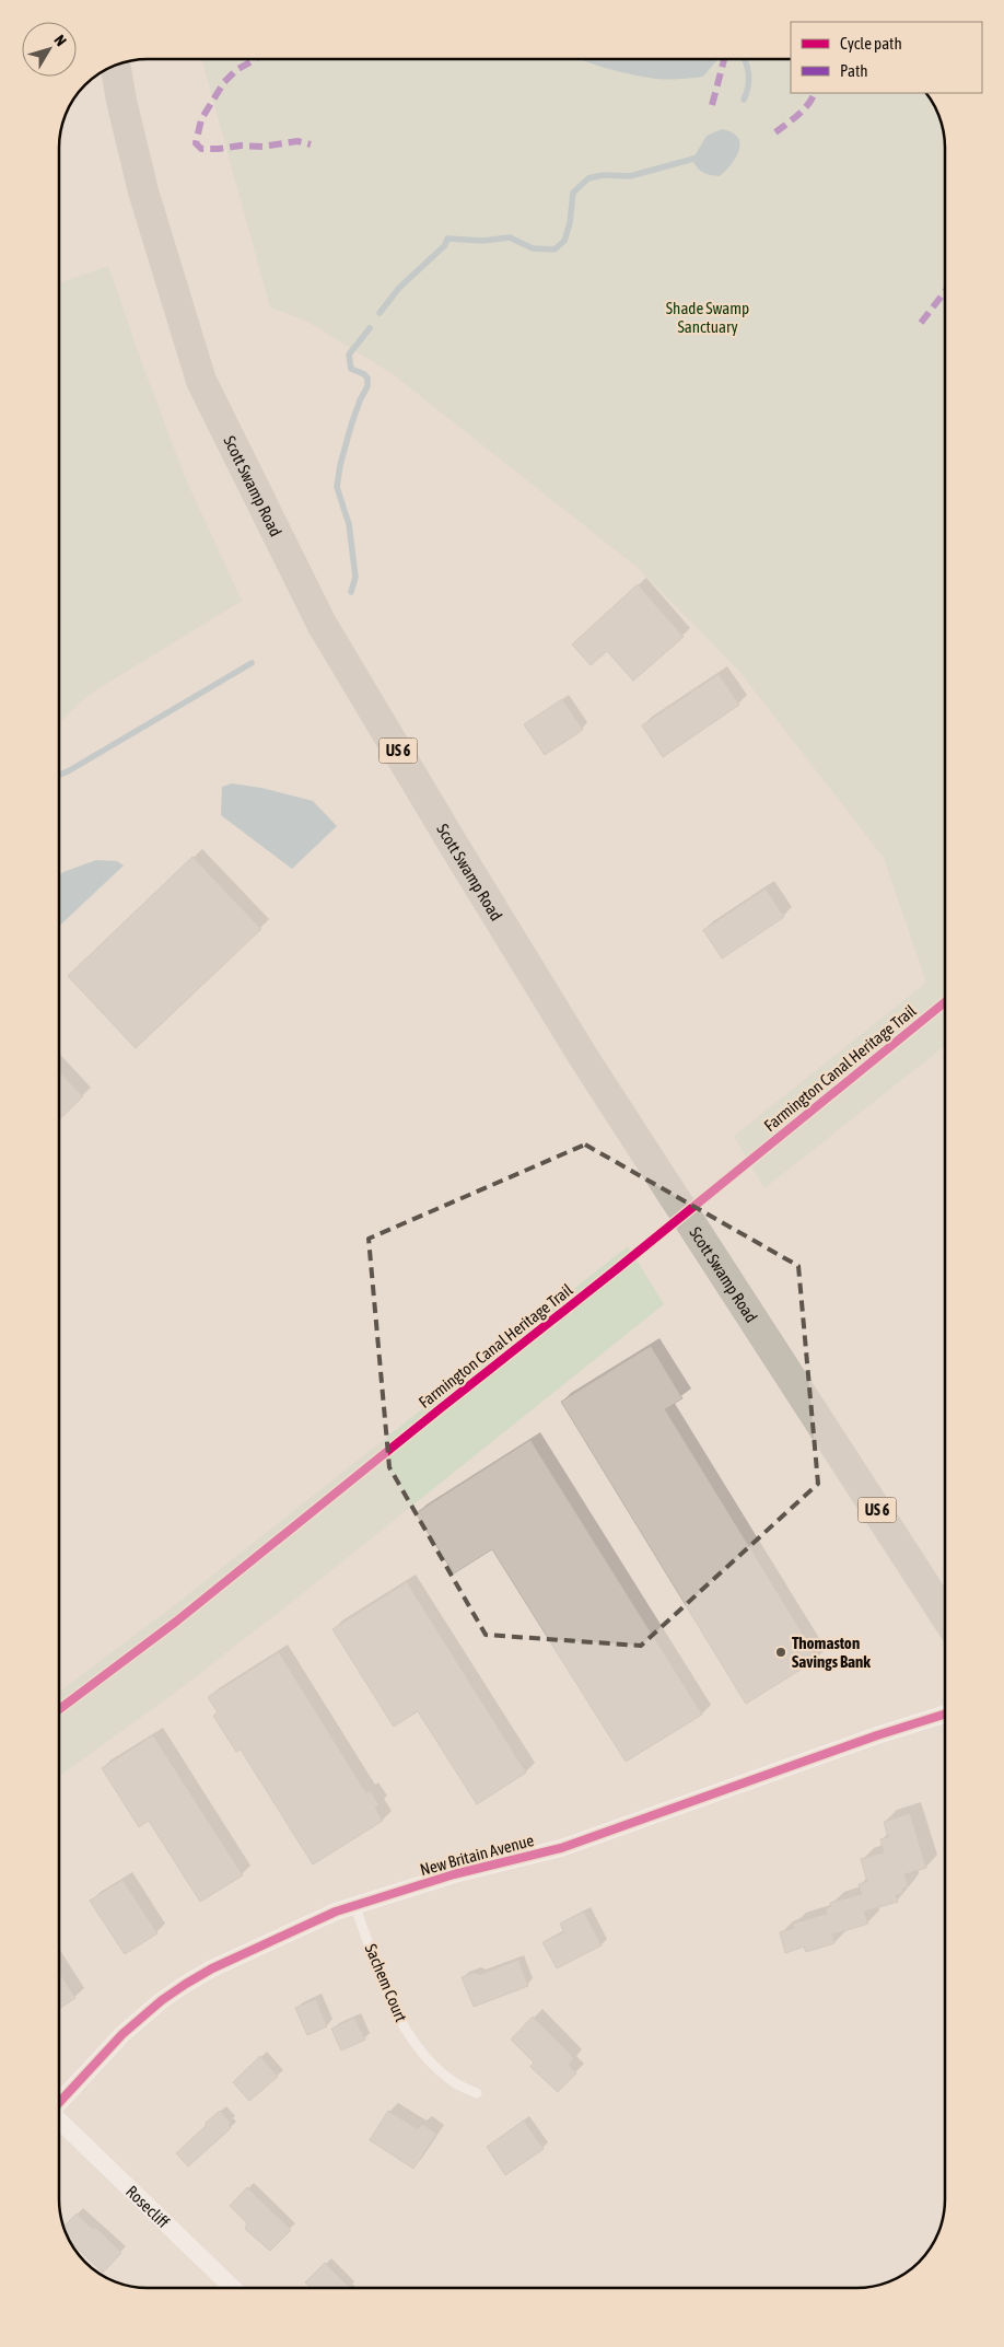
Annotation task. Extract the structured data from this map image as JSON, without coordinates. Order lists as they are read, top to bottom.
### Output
{
  "streets": {
    "highway": ["Scott Swamp Road", "US 6"],
    "street": ["New Britain Avenue", "Rosecliff"],
    "lane": ["Sachem Court"],
    "cycle path": ["Farmington Canal Heritage Trail"]
  },
  "crossings": [
    ["New Britain Avenue", "Sachem Court"]
  ],
  "parks": ["Shade Swamp Sanctuary"],
  "places": ["Thomaston Savings Bank"],
  "legend": ["Cycle path", "Path"],
  "north": "top right"
}
